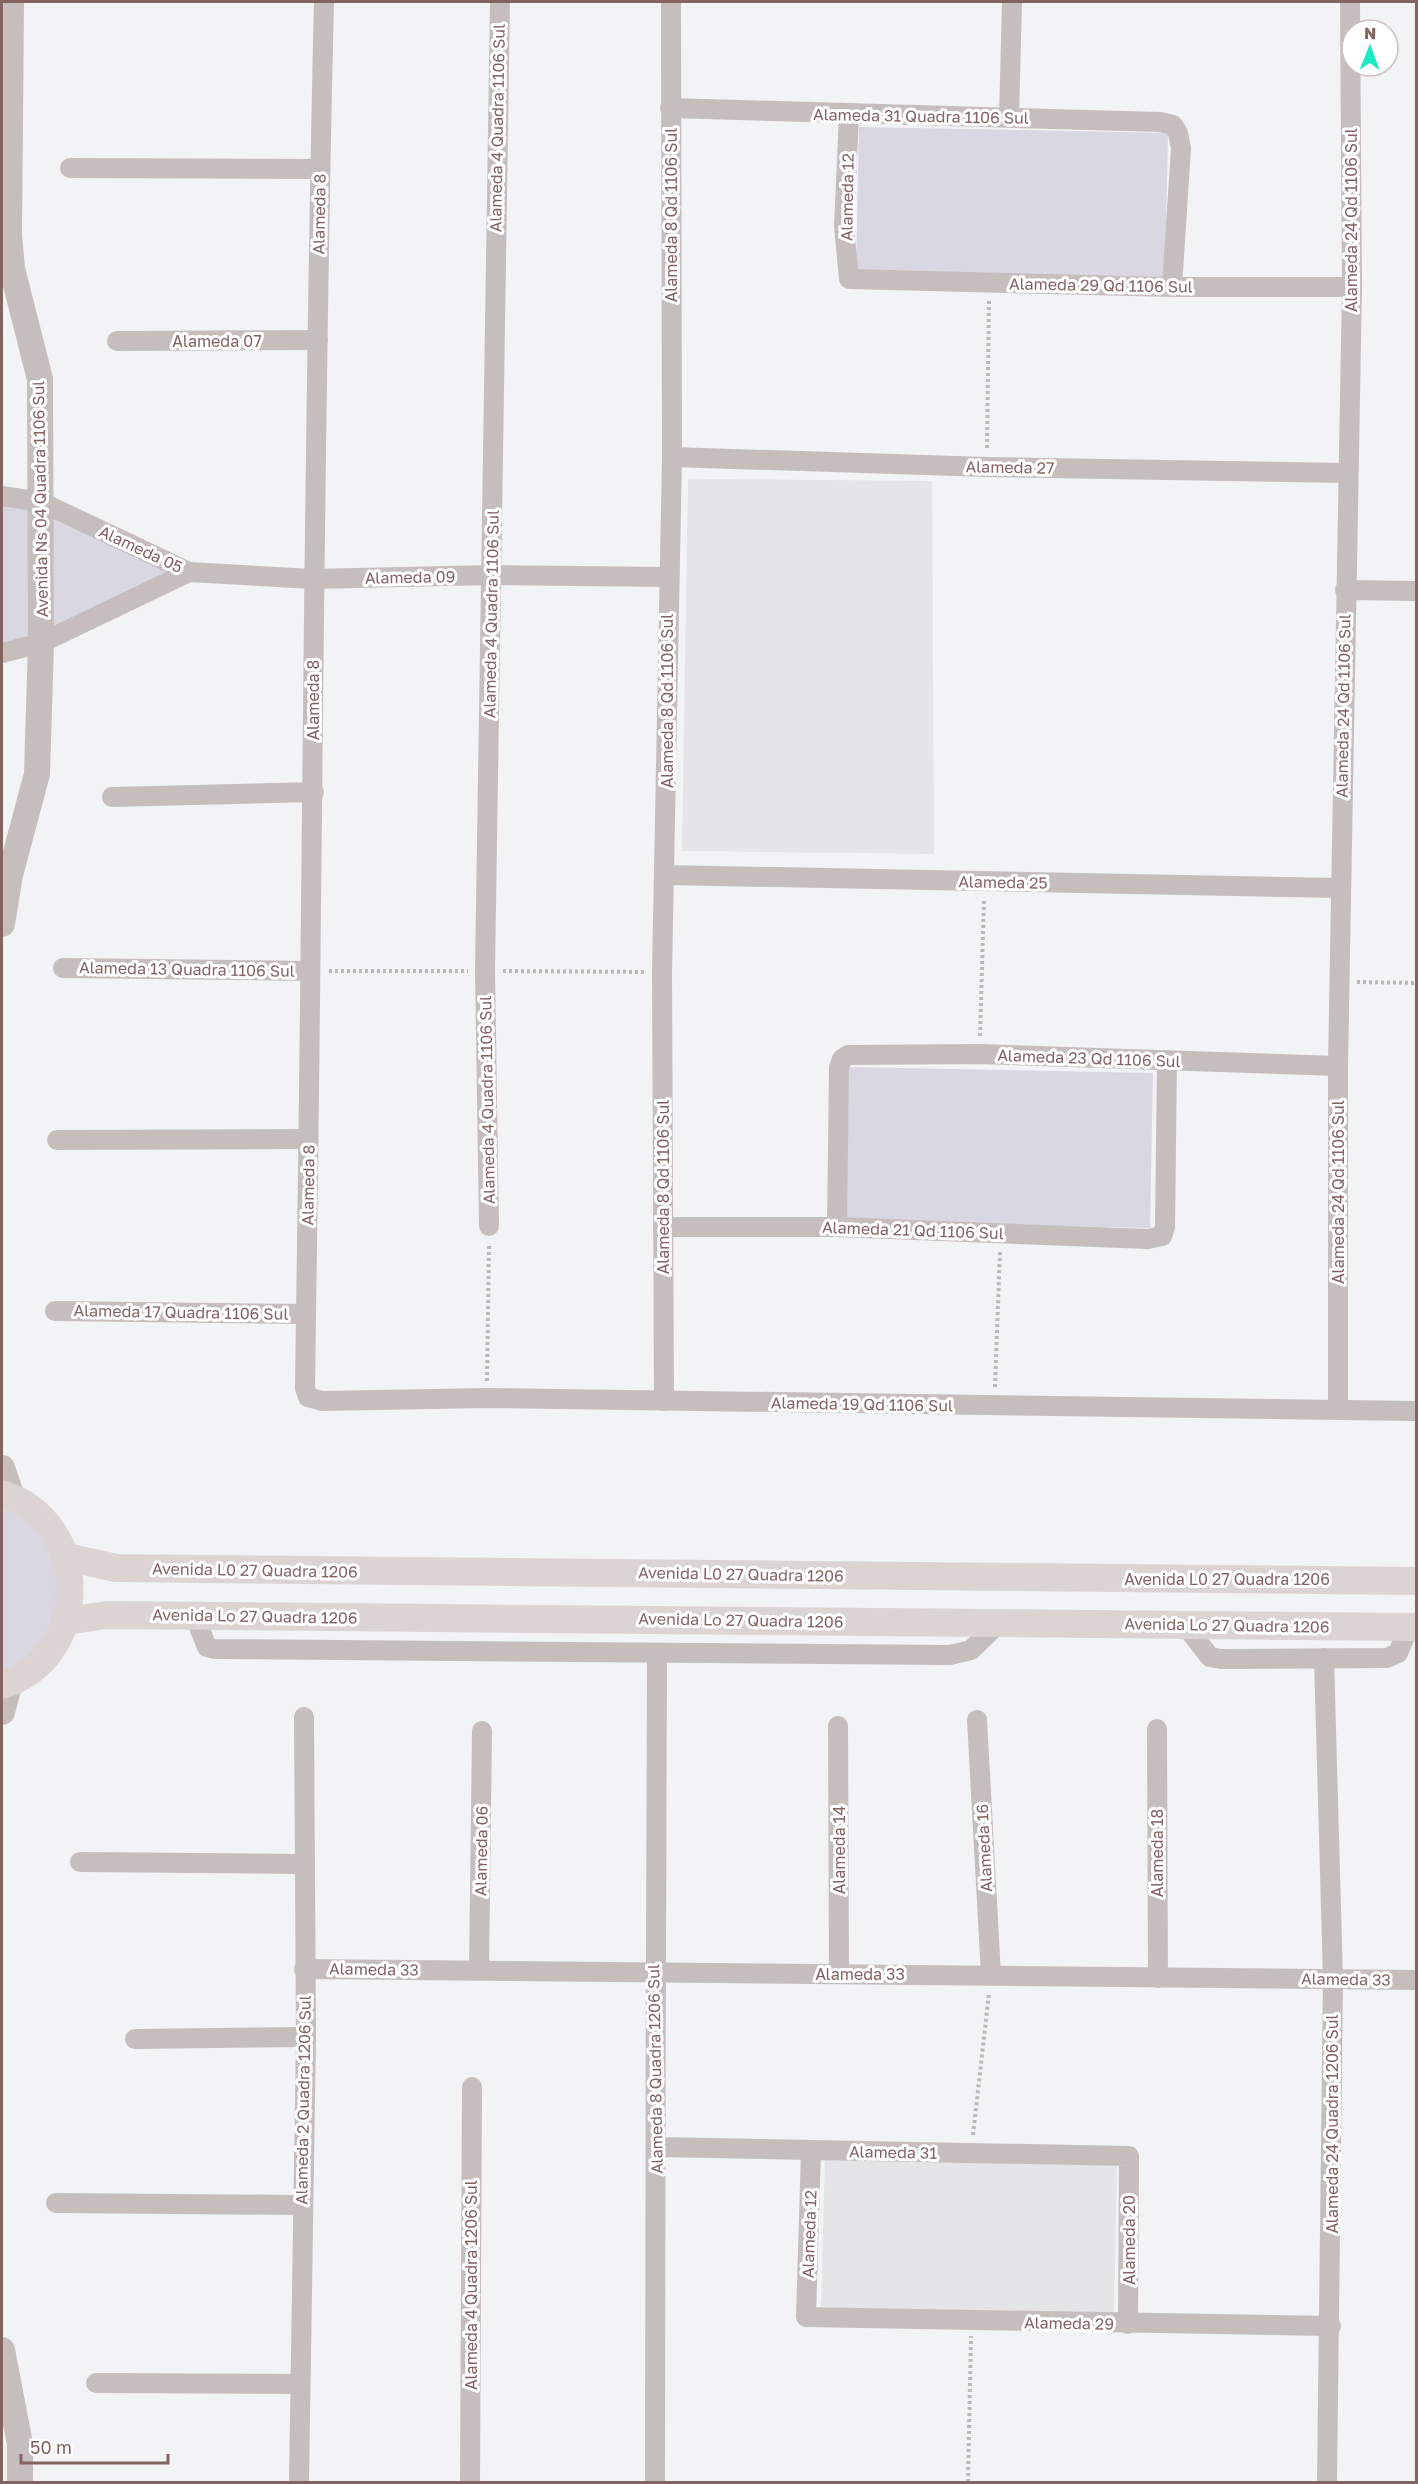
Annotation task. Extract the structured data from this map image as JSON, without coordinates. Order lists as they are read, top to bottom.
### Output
{
  "streets": {
    "main road": ["Avenida L0 27 Quadra 1206", "Avenida Lo 27 Quadra 1206"],
    "street": [
      "Alameda 31 Quadra 1106 Sul",
      "Alameda 4 Quadra 1106 Sul",
      "Alameda 12",
      "Alameda 8",
      "Alameda 8 Qd 1106 Sul",
      "Alameda 24 Qd 1106 Sul",
      "Alameda 29 Qd 1106 Sul",
      "Alameda 07",
      "Alameda 27",
      "Avenida Ns 04 Quadra 1106 Sul",
      "Alameda 05",
      "Alameda 09",
      "Alameda 25",
      "Alameda 13 Quadra 1106 Sul",
      "Alameda 23 Qd 1106 Sul",
      "Alameda 21 Qd 1106 Sul",
      "Alameda 17 Quadra 1106 Sul",
      "Alameda 19 Qd 1106 Sul",
      "Alameda 16",
      "Alameda 14",
      "Alameda 06",
      "Alameda 18",
      "Alameda 33",
      "Alameda 8 Quadra 1206 Sul",
      "Alameda 2 Quadra 1206 Sul",
      "Alameda 24 Quadra 1206 Sul",
      "Alameda 31",
      "Alameda 20",
      "Alameda 4 Quadra 1206 Sul",
      "Alameda 29"
    ]
  },
  "crossings": [
    ["Alameda 31 Quadra 1106 Sul", "Alameda 12"],
    ["Alameda 31 Quadra 1106 Sul", "Alameda 8 Qd 1106 Sul"],
    ["Alameda 31 Quadra 1106 Sul", "Alameda 29 Qd 1106 Sul"],
    ["Alameda 4 Quadra 1106 Sul", "Alameda 09"],
    ["Alameda 12", "Alameda 29 Qd 1106 Sul"],
    ["Alameda 12", "Alameda 31"],
    ["Alameda 12", "Alameda 29"],
    ["Alameda 8", "Alameda 07"],
    ["Alameda 8", "Alameda 09"],
    ["Alameda 8", "Alameda 13 Quadra 1106 Sul"],
    ["Alameda 8", "Alameda 17 Quadra 1106 Sul"],
    ["Alameda 8", "Alameda 19 Qd 1106 Sul"],
    ["Alameda 8 Qd 1106 Sul", "Alameda 27"],
    ["Alameda 8 Qd 1106 Sul", "Alameda 09"],
    ["Alameda 8 Qd 1106 Sul", "Alameda 25"],
    ["Alameda 8 Qd 1106 Sul", "Alameda 21 Qd 1106 Sul"],
    ["Alameda 8 Qd 1106 Sul", "Alameda 19 Qd 1106 Sul"],
    ["Alameda 24 Qd 1106 Sul", "Alameda 29 Qd 1106 Sul"],
    ["Alameda 24 Qd 1106 Sul", "Alameda 27"],
    ["Alameda 24 Qd 1106 Sul", "Alameda 25"],
    ["Alameda 24 Qd 1106 Sul", "Alameda 23 Qd 1106 Sul"],
    ["Alameda 24 Qd 1106 Sul", "Alameda 19 Qd 1106 Sul"],
    ["Avenida Ns 04 Quadra 1106 Sul", "Alameda 05"],
    ["Alameda 05", "Alameda 09"],
    ["Alameda 23 Qd 1106 Sul", "Alameda 21 Qd 1106 Sul"],
    ["Alameda 16", "Alameda 33"],
    ["Alameda 14", "Alameda 33"],
    ["Alameda 06", "Alameda 33"],
    ["Alameda 18", "Alameda 33"],
    ["Alameda 33", "Alameda 8 Quadra 1206 Sul"],
    ["Alameda 33", "Alameda 2 Quadra 1206 Sul"],
    ["Alameda 33", "Alameda 24 Quadra 1206 Sul"],
    ["Alameda 8 Quadra 1206 Sul", "Alameda 31"],
    ["Alameda 24 Quadra 1206 Sul", "Alameda 29"],
    ["Alameda 31", "Alameda 20"],
    ["Alameda 20", "Alameda 29"]
  ],
  "scale_bar": "50 m",
  "north": "top"
}
